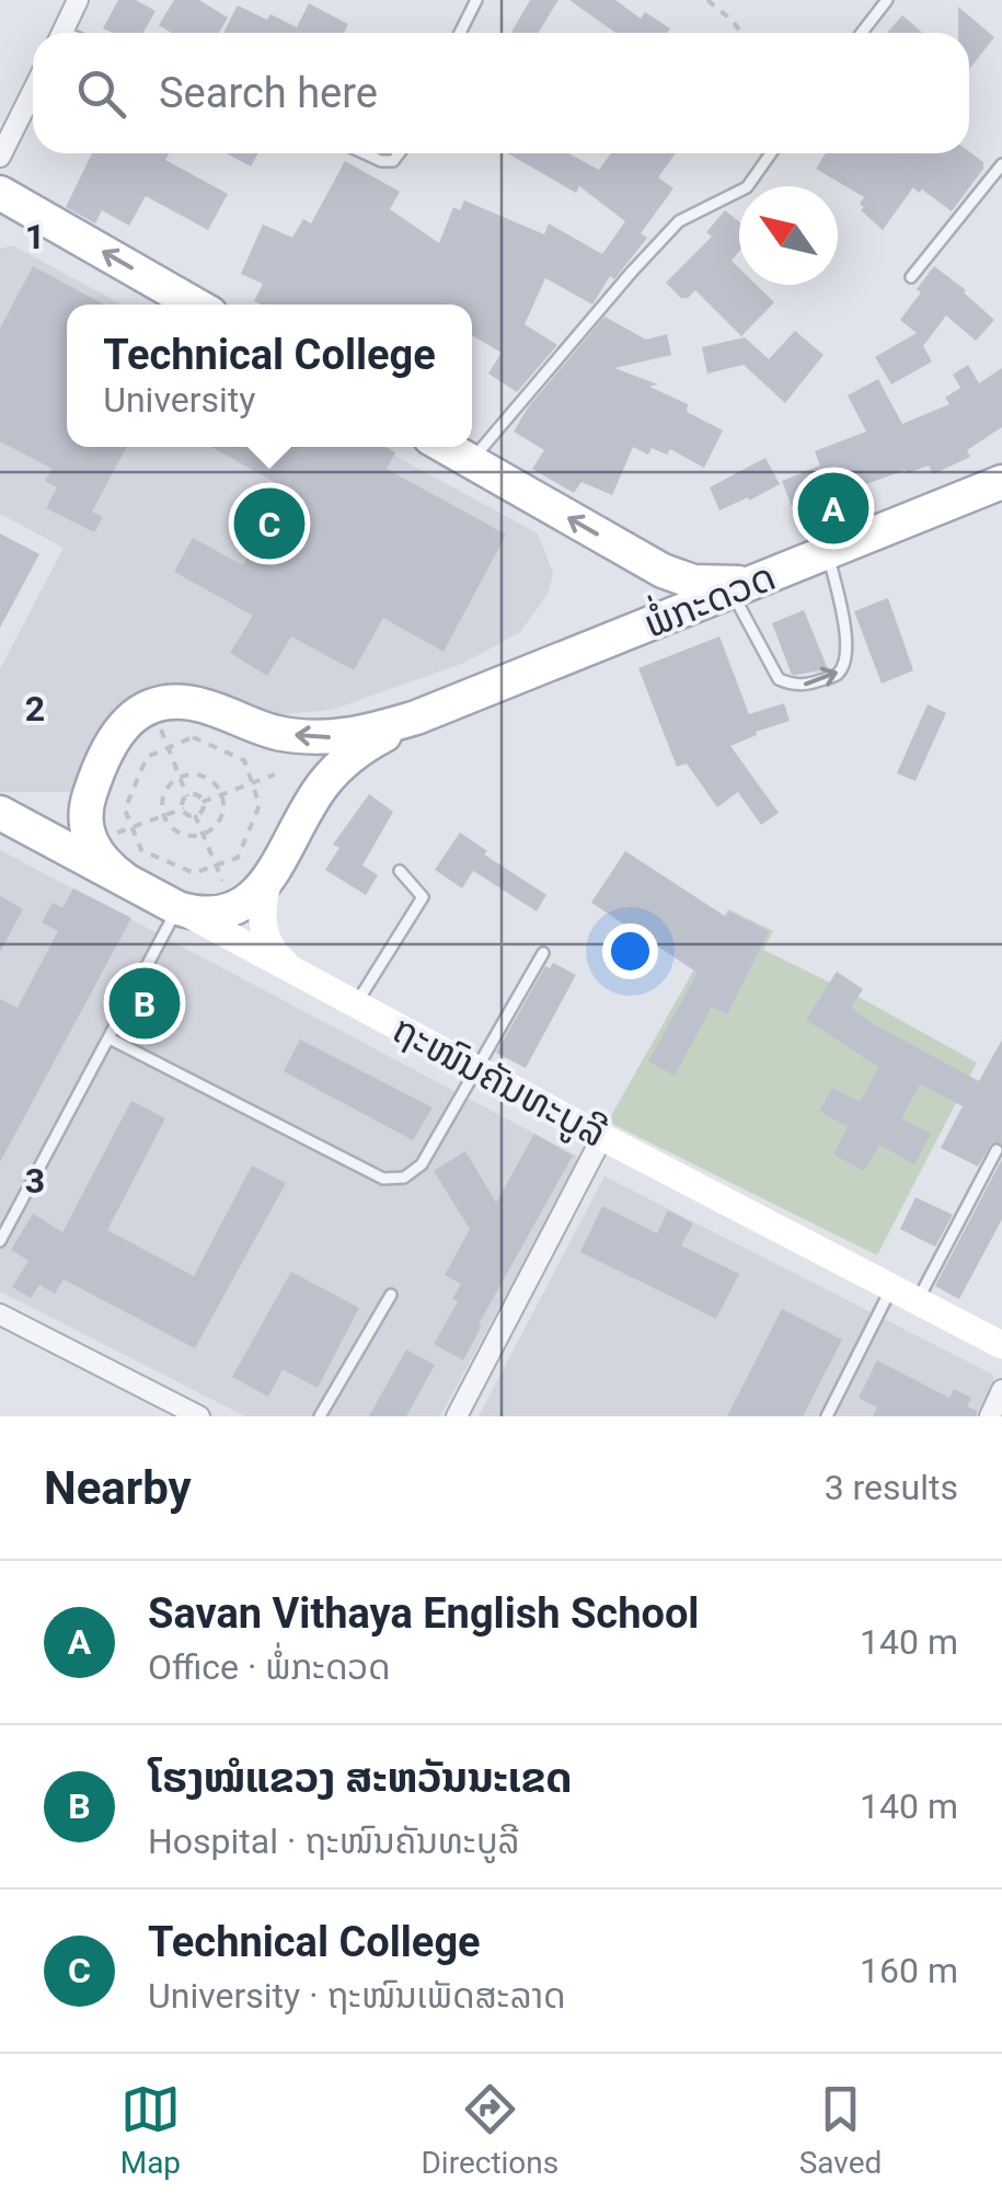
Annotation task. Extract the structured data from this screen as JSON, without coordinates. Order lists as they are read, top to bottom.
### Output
{
  "streets": {
    "main road": ["ພໍ່ກະດວດ", "ຖະໜົນຄັນທະບູລີ"]
  },
  "north": "top left",
  "page": {
    "search": "Search here",
    "popup": ["Technical College", "University"],
    "pins": ["A", "C", "B"],
    "heading": ["Nearby", "3 results"],
    "list": [
      {
        "mark": "A",
        "name": "Savan Vithaya English School",
        "note": "Office · ພໍ່ກະດວດ",
        "value": "140 m"
      },
      {
        "mark": "B",
        "name": "ໂຮງໝໍແຂວງ ສະຫວັນນະເຂດ",
        "note": "Hospital · ຖະໜົນຄັນທະບູລີ",
        "value": "140 m"
      },
      {
        "mark": "C",
        "name": "Technical College",
        "note": "University · ຖະໜົນເພັດສະລາດ",
        "value": "160 m"
      }
    ],
    "nav": ["Map", "Directions", "Saved"]
  },
  "grid": {
    "rows": ["1", "2", "3"]
  }
}
